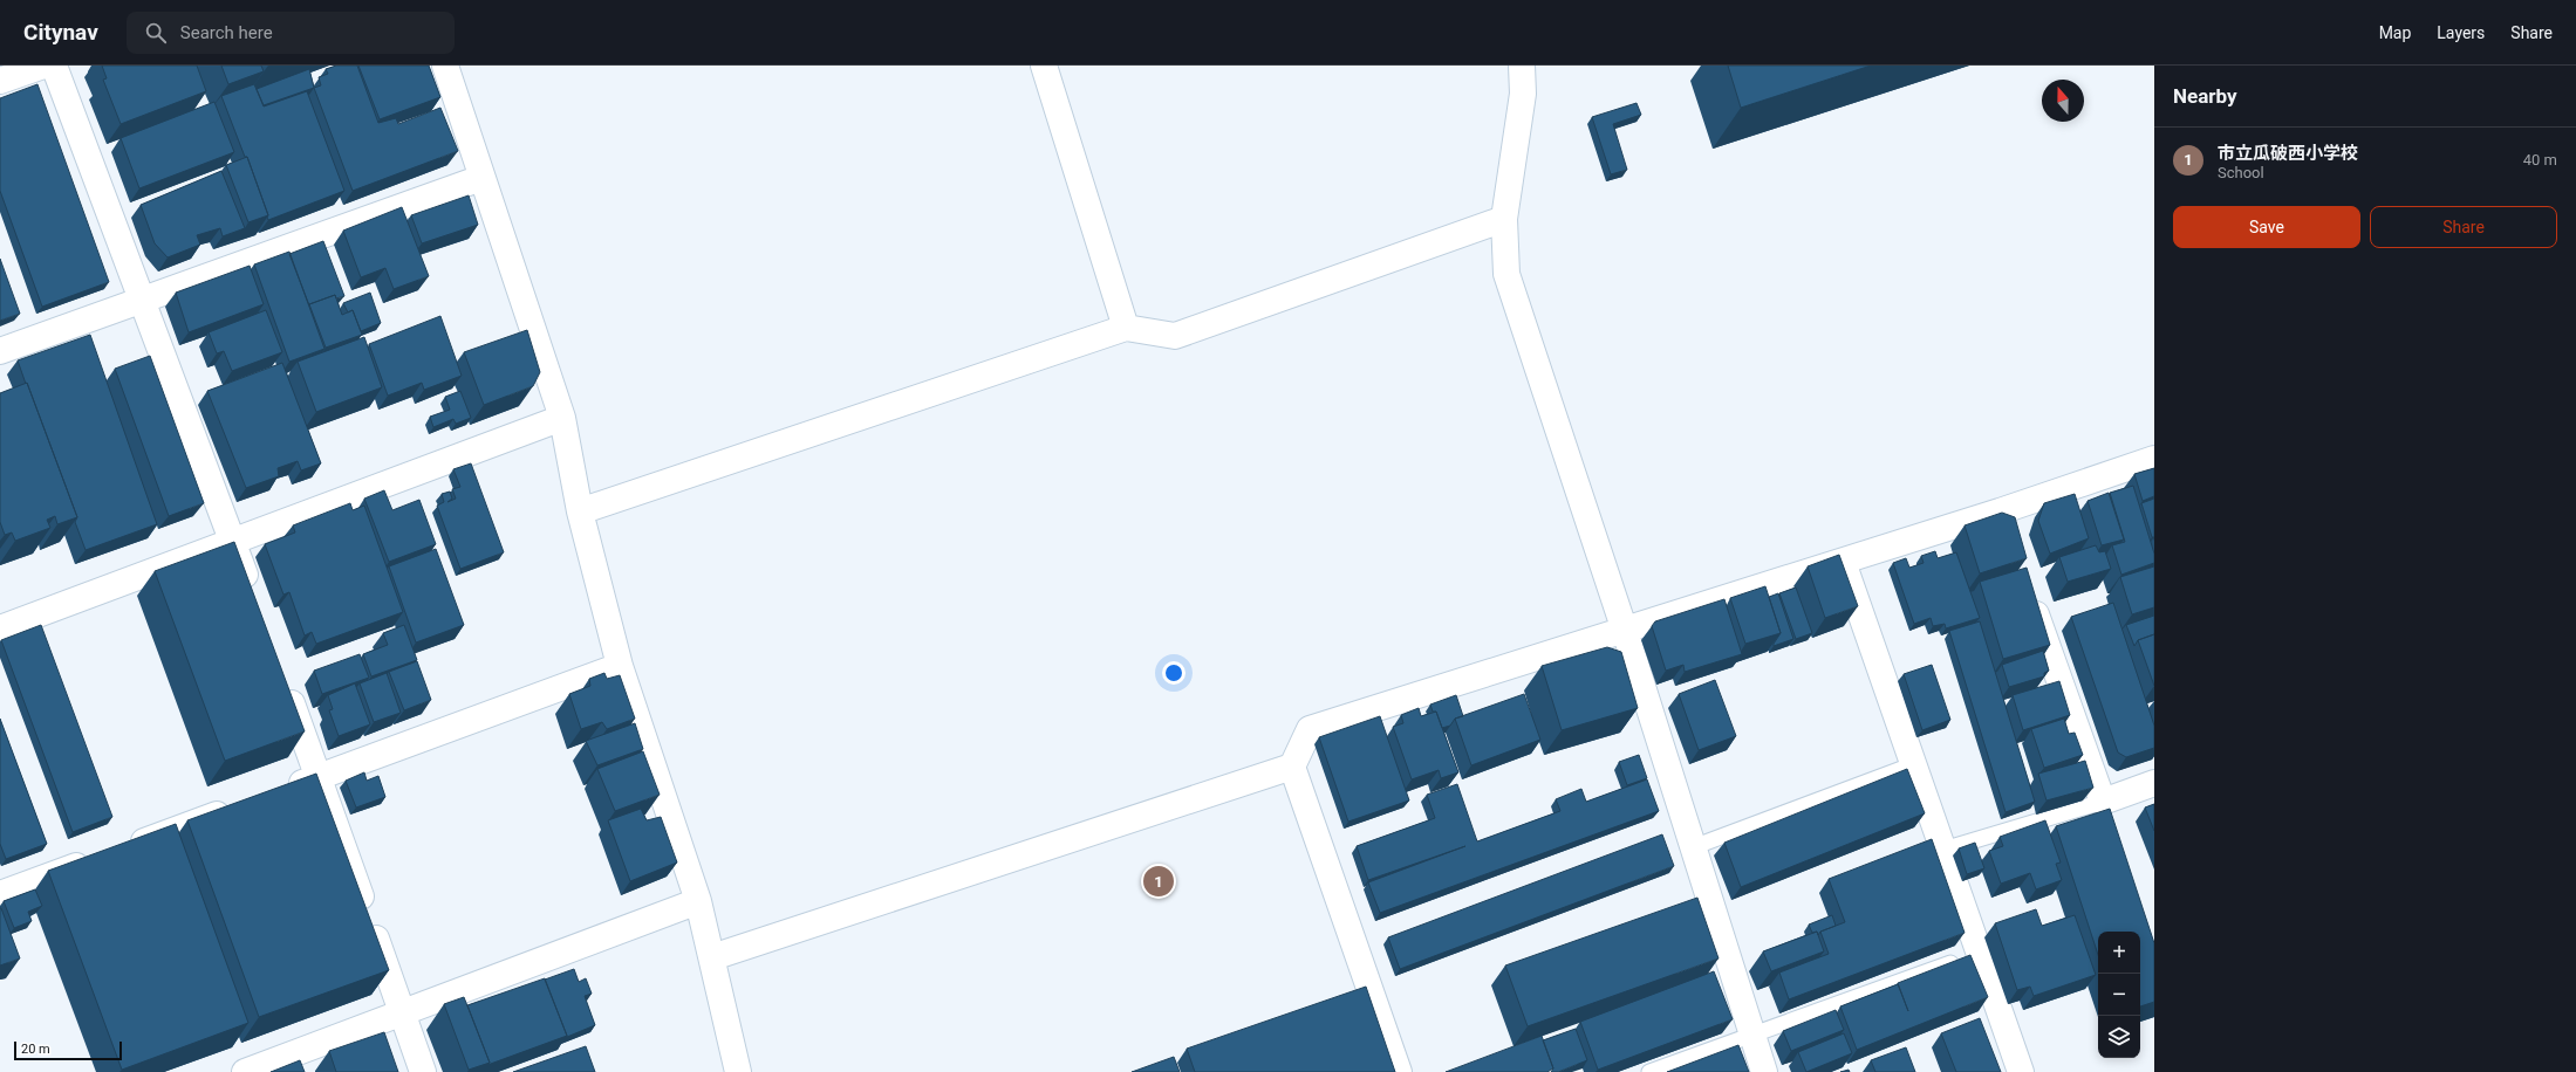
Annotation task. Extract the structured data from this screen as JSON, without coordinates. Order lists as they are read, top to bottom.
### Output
{
  "scale_bar": "20 m",
  "north": "top",
  "page": {
    "header": "Citynav",
    "search": "Search here",
    "nav": ["Map", "Layers", "Share"],
    "heading": "Nearby",
    "list": [
      {
        "mark": "1",
        "name": "市立瓜破西小学校",
        "note": "School",
        "value": "40 m"
      }
    ],
    "buttons": ["Save", "Share"],
    "pins": "1",
    "map_buttons": ["+", "−"],
    "scale": "20 m"
  }
}
